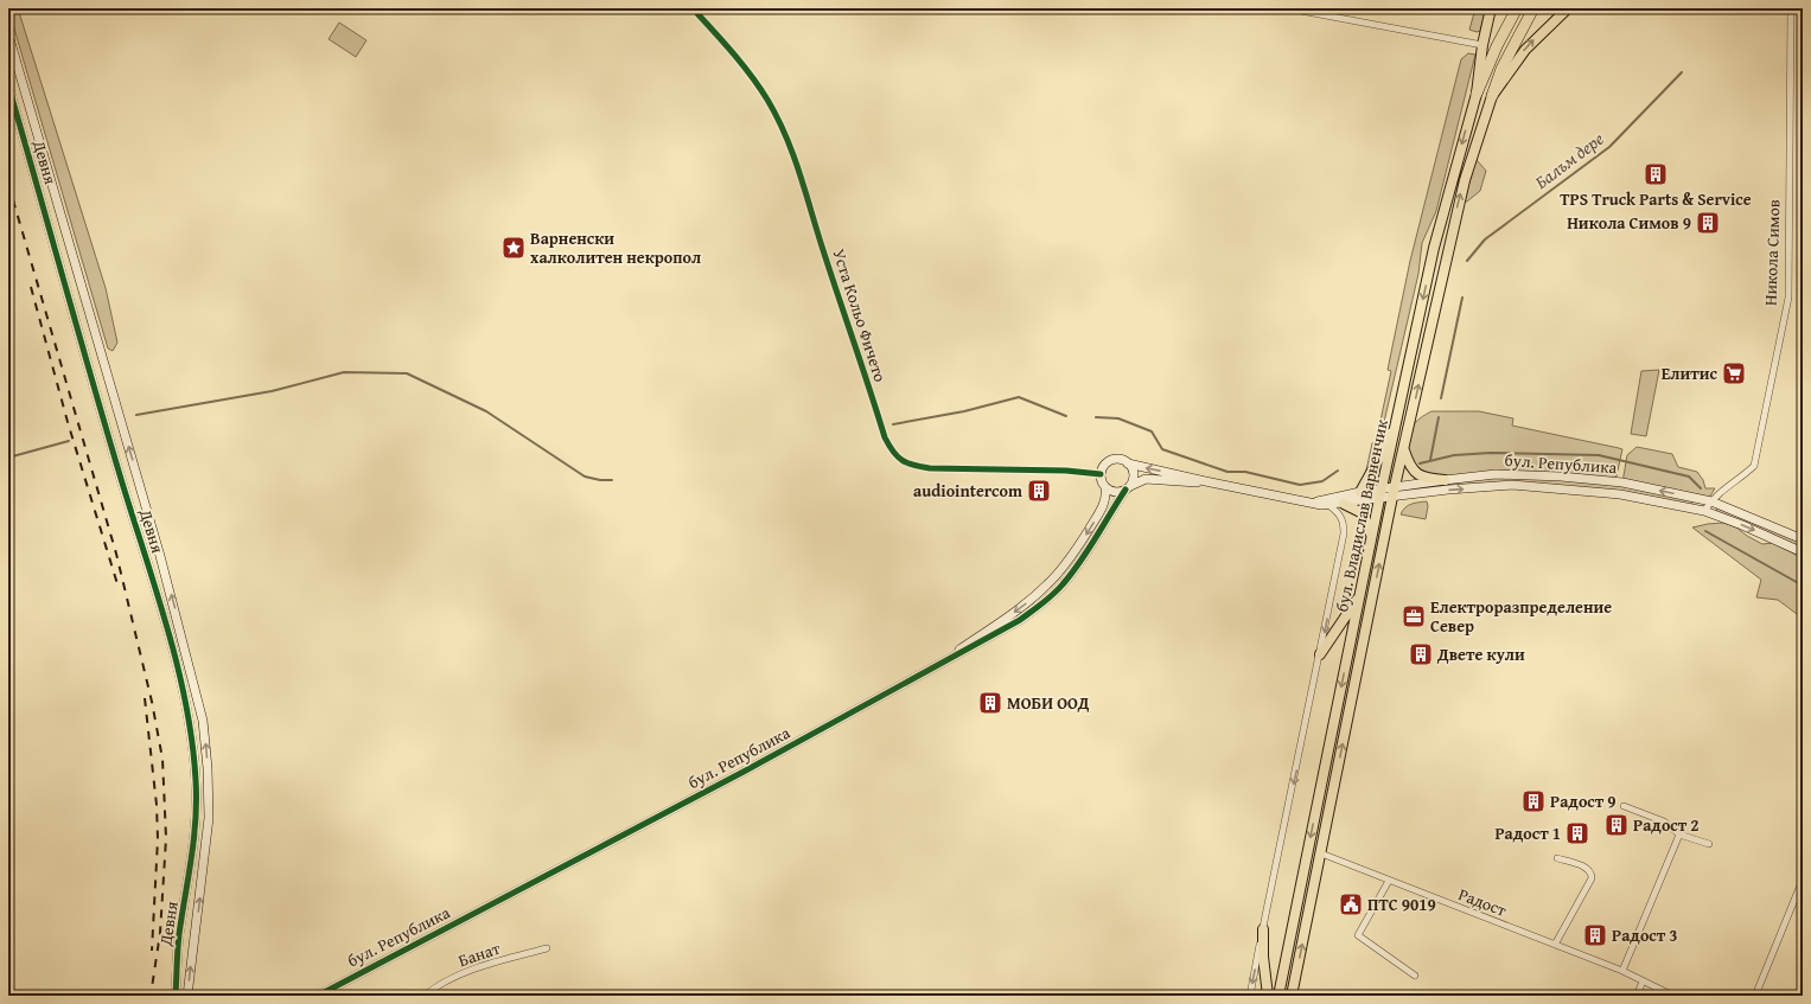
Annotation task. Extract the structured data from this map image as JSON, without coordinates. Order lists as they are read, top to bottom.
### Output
{
  "streets": {
    "main road": ["бул. Владислав Варненчик"],
    "street": [
      "Девня",
      "Никола Симов",
      "Уста Кольо Фичето",
      "бул. Република",
      "Радост",
      "Банат"
    ]
  },
  "crossings": [
    ["Никола Симов", "бул. Република"],
    ["Уста Кольо Фичето", "бул. Република"],
    ["бул. Република", "бул. Владислав Варненчик"],
    ["бул. Владислав Варненчик", "Радост"]
  ],
  "water": ["Балъм дере"],
  "places": {
    "building": [
      "TPS Truck Parts & Service",
      "Никола Симов 9",
      "audiointercom",
      "Двете кули",
      "МОБИ ООД",
      "Радост 9",
      "Радост 2",
      "Радост 1",
      "Радост 3"
    ],
    "place": ["Варненски халколитен некропол"],
    "supermarket": ["Елитис"],
    "office": ["Електроразпределение Север"],
    "public building": ["ПТС 9019"]
  }
}
